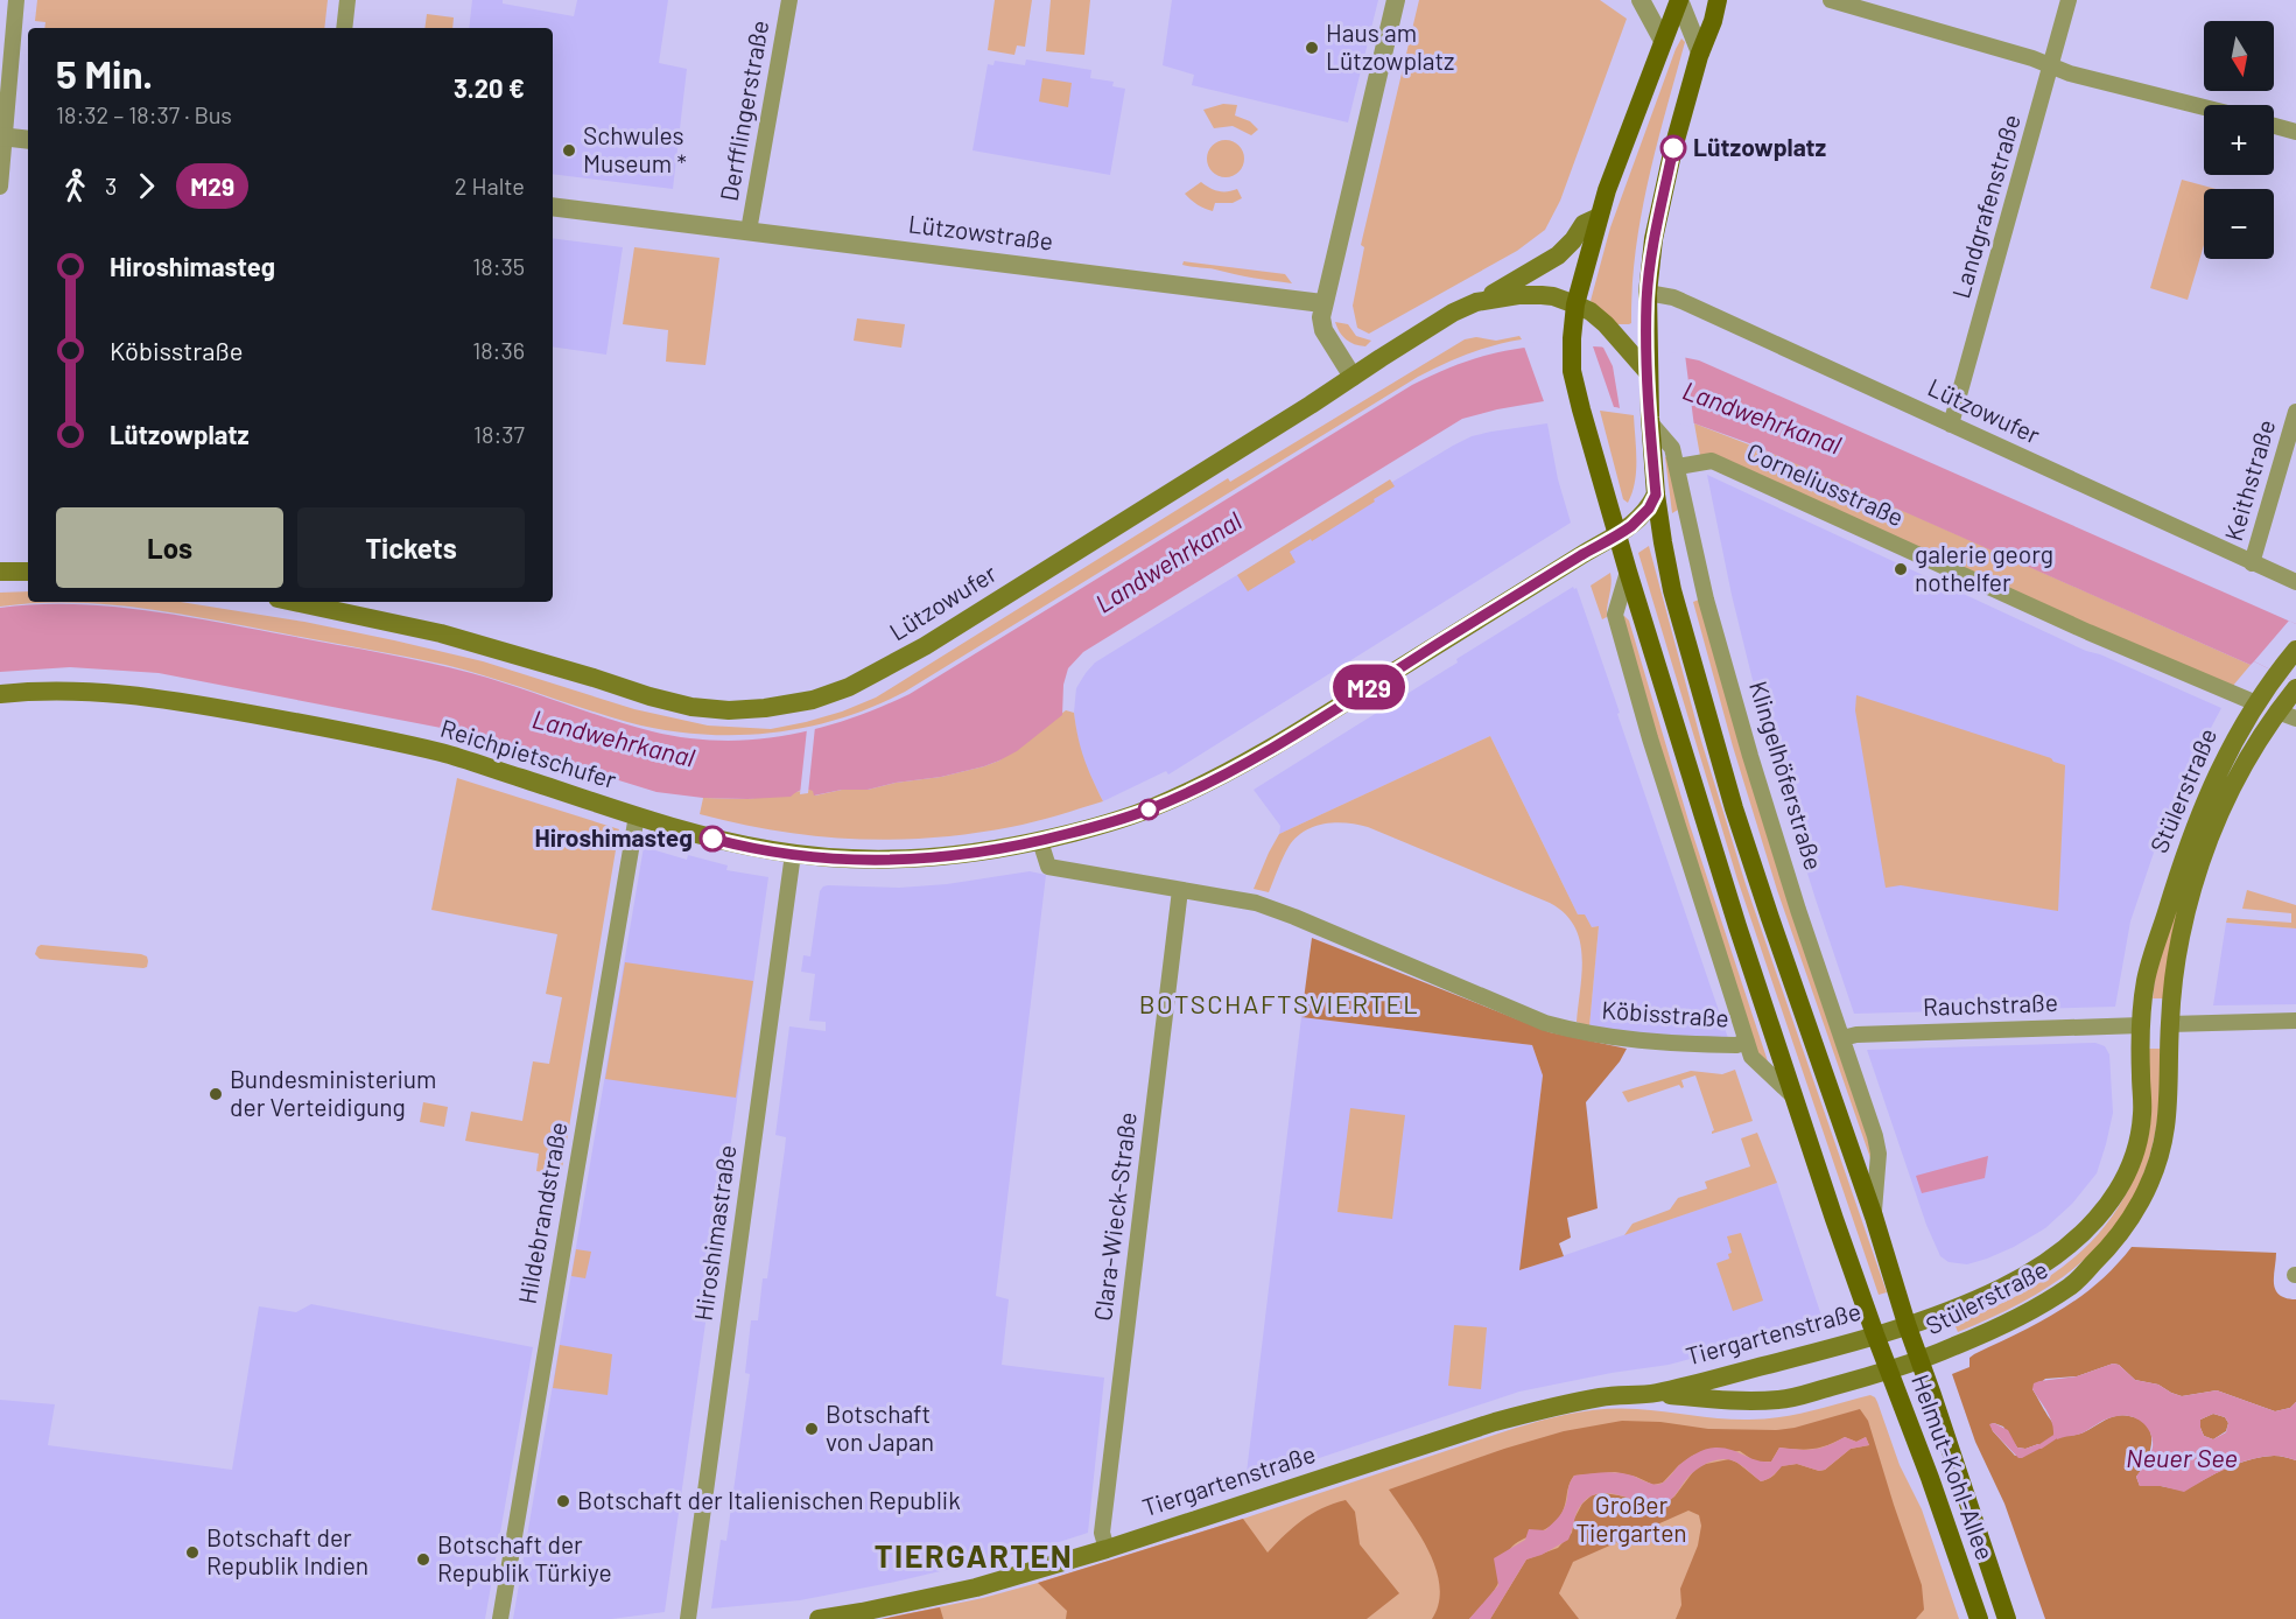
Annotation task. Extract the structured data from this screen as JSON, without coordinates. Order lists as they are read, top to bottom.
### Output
{
  "streets": {
    "main road": [
      "Lützowufer",
      "Reichpietschufer",
      "Klingelhöferstraße",
      "Stülerstraße",
      "Tiergartenstraße",
      "Helmut-Kohl-Allee"
    ],
    "street": [
      "Derfflingerstraße",
      "Landgrafenstraße",
      "Lützowstraße",
      "Keithstraße",
      "Corneliusstraße",
      "Rauchstraße",
      "Köbisstraße",
      "Hildebrandstraße",
      "Clara-Wieck-Straße",
      "Hiroshimastraße"
    ]
  },
  "crossings": [
    ["Derfflingerstraße", "Lützowstraße"],
    ["Landgrafenstraße", "Lützowufer"],
    ["Lützowufer", "Keithstraße"],
    ["Corneliusstraße", "Klingelhöferstraße"],
    ["Corneliusstraße", "Stülerstraße"],
    ["Reichpietschufer", "Köbisstraße"],
    ["Reichpietschufer", "Hildebrandstraße"],
    ["Reichpietschufer", "Hiroshimastraße"],
    ["Klingelhöferstraße", "Stülerstraße"],
    ["Klingelhöferstraße", "Rauchstraße"],
    ["Klingelhöferstraße", "Tiergartenstraße"],
    ["Klingelhöferstraße", "Helmut-Kohl-Allee"],
    ["Stülerstraße", "Rauchstraße"],
    ["Stülerstraße", "Tiergartenstraße"],
    ["Stülerstraße", "Helmut-Kohl-Allee"],
    ["Köbisstraße", "Clara-Wieck-Straße"],
    ["Clara-Wieck-Straße", "Tiergartenstraße"],
    ["Tiergartenstraße", "Helmut-Kohl-Allee"]
  ],
  "districts": ["BOTSCHAFTSVIERTEL", "TIERGARTEN"],
  "water": ["Landwehrkanal", "Neuer See"],
  "parks": ["Großer Tiergarten"],
  "places": [
    "Haus am Lützowplatz",
    "Lützowplatz",
    "Schwules Museum *",
    "galerie georg nothelfer",
    "Hiroshimasteg",
    "Bundesministerium der Verteidigung",
    "Botschaft von Japan",
    "Botschaft der Italienischen Republik",
    "Botschaft der Republik Indien",
    "Botschaft der Republik Türkiye"
  ],
  "lines": ["bus line M29"],
  "north": "bottom",
  "page": {
    "on_map": "M29",
    "map_buttons": ["+", "−"],
    "heading": ["5 Min.", "18:32 – 18:37 · Bus", "3.20 €"],
    "legs": ["3", "M29", "2 Halte"],
    "list": [
      {
        "name": "Hiroshimasteg",
        "value": "18:35"
      },
      {
        "name": "Köbisstraße",
        "value": "18:36"
      },
      {
        "name": "Lützowplatz",
        "value": "18:37"
      }
    ],
    "buttons": ["Los", "Tickets"]
  }
}
